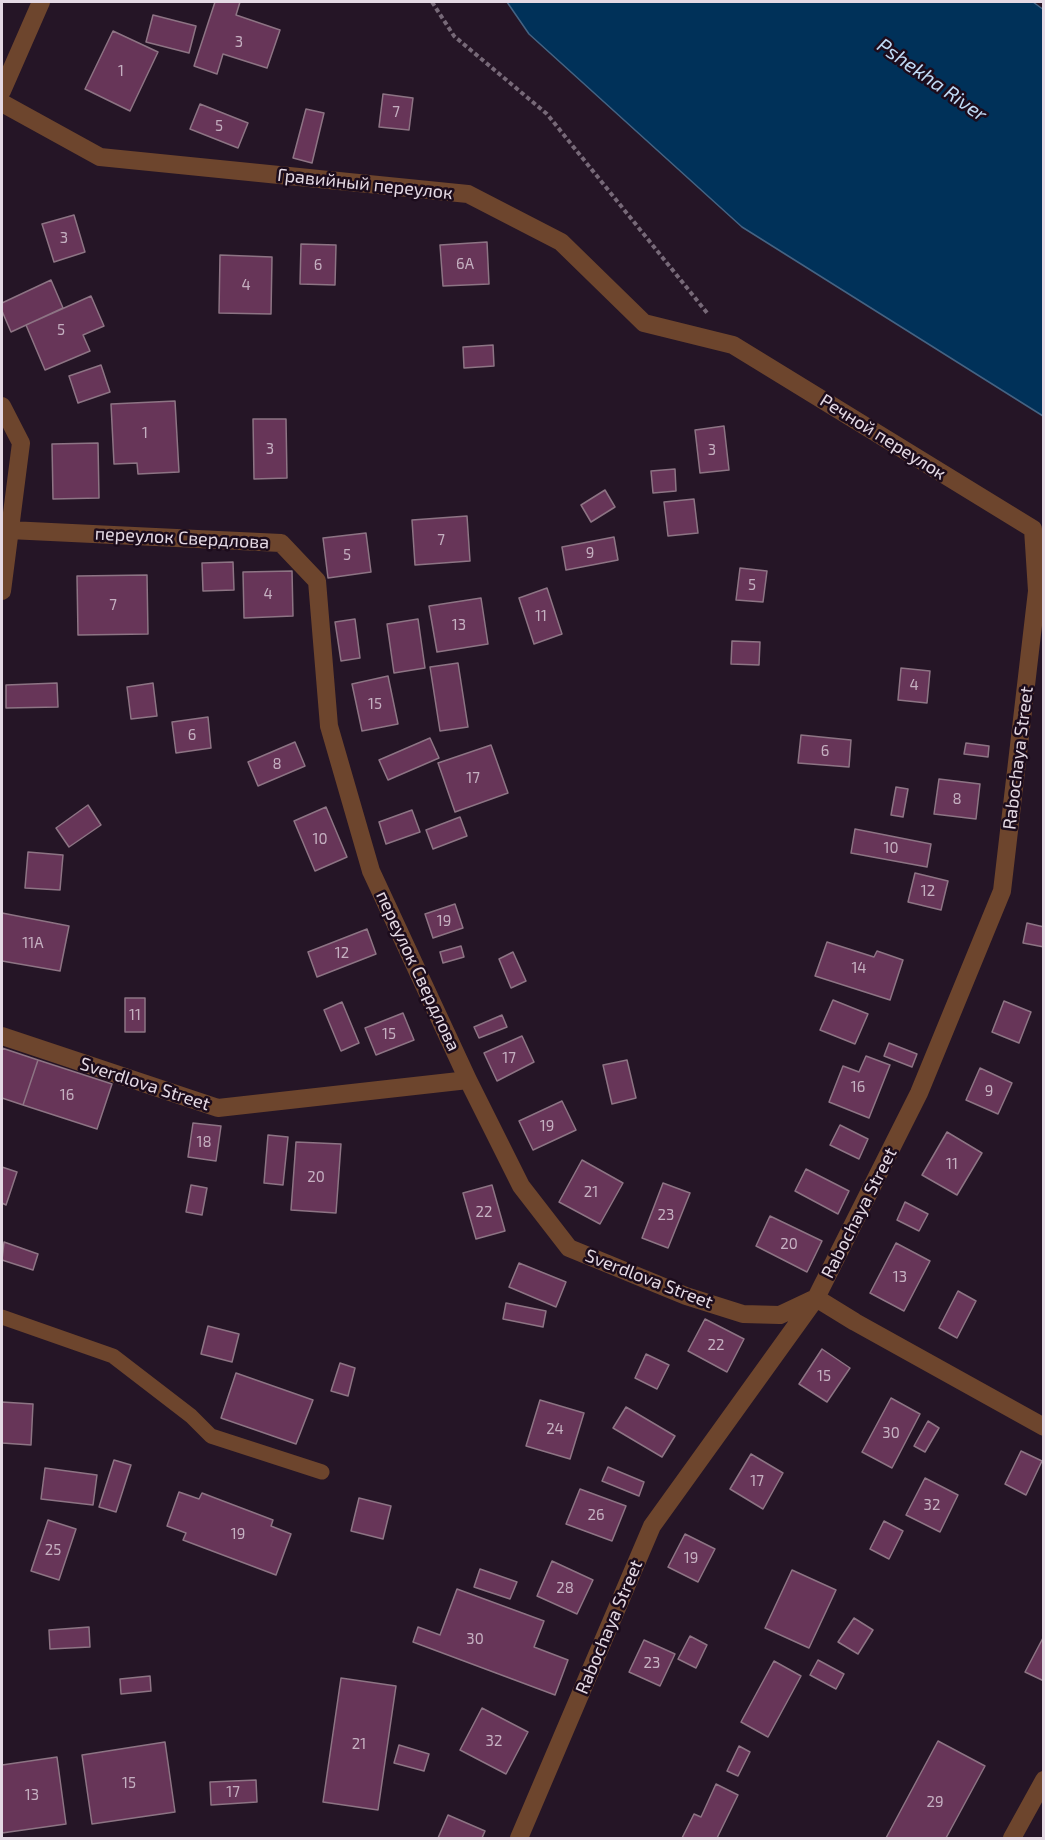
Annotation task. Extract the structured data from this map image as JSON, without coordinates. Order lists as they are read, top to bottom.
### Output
{
  "streets": {
    "street": [
      "Гравийный переулок",
      "Речной переулок",
      "переулок Свердлова",
      "Rabochaya Street",
      "Sverdlova Street"
    ]
  },
  "crossings": [
    ["Гравийный переулок", "Речной переулок"],
    ["Речной переулок", "Rabochaya Street"],
    ["переулок Свердлова", "Sverdlova Street"],
    ["Rabochaya Street", "Sverdlova Street"]
  ],
  "water": ["Pshekha River"],
  "house_numbers": [
    "3",
    "1",
    "7",
    "5",
    "3",
    "6А",
    "6",
    "4",
    "5",
    "1",
    "3",
    "3",
    "7",
    "9",
    "5",
    "5",
    "4",
    "7",
    "11",
    "13",
    "4",
    "15",
    "6",
    "6",
    "8",
    "17",
    "8",
    "10",
    "10",
    "12",
    "19",
    "11А",
    "12",
    "14",
    "11",
    "15",
    "17",
    "16",
    "9",
    "16",
    "19",
    "18",
    "11",
    "20",
    "21",
    "22",
    "23",
    "20",
    "13",
    "22",
    "15",
    "24",
    "30",
    "17",
    "32",
    "26",
    "19",
    "25",
    "19",
    "28",
    "30",
    "23",
    "32",
    "21",
    "15",
    "17",
    "13",
    "29"
  ]
}
